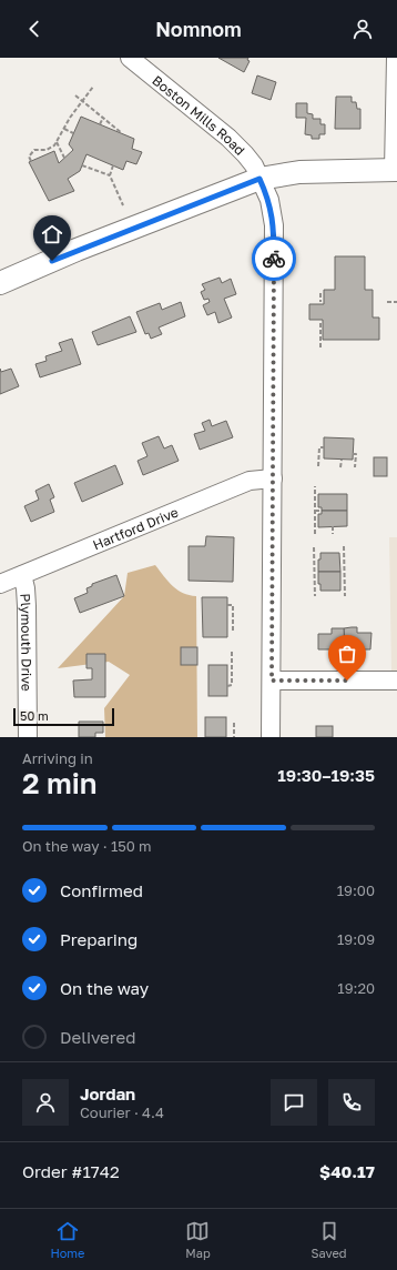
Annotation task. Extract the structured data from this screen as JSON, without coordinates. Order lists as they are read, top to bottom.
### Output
{
  "streets": {
    "street": ["Boston Mills Road", "Hartford Drive", "Plymouth Drive"]
  },
  "crossings": [
    ["Boston Mills Road", "Hartford Drive"],
    ["Hartford Drive", "Plymouth Drive"]
  ],
  "scale_bar": "50 m",
  "page": {
    "header": "Nomnom",
    "scale": "50 m",
    "heading": ["2 min", "Arriving in", "19:30–19:35"],
    "panel": [
      "Jordan",
      "Courier · 4.4",
      "Order #1742",
      "$40.17"
    ],
    "bar": "On the way · 150 m",
    "list": [
      ["Confirmed", "19:00"],
      ["Preparing", "19:09"],
      ["On the way", "19:20"],
      "Delivered"
    ],
    "tabs": ["Home", "Map", "Saved"]
  }
}
